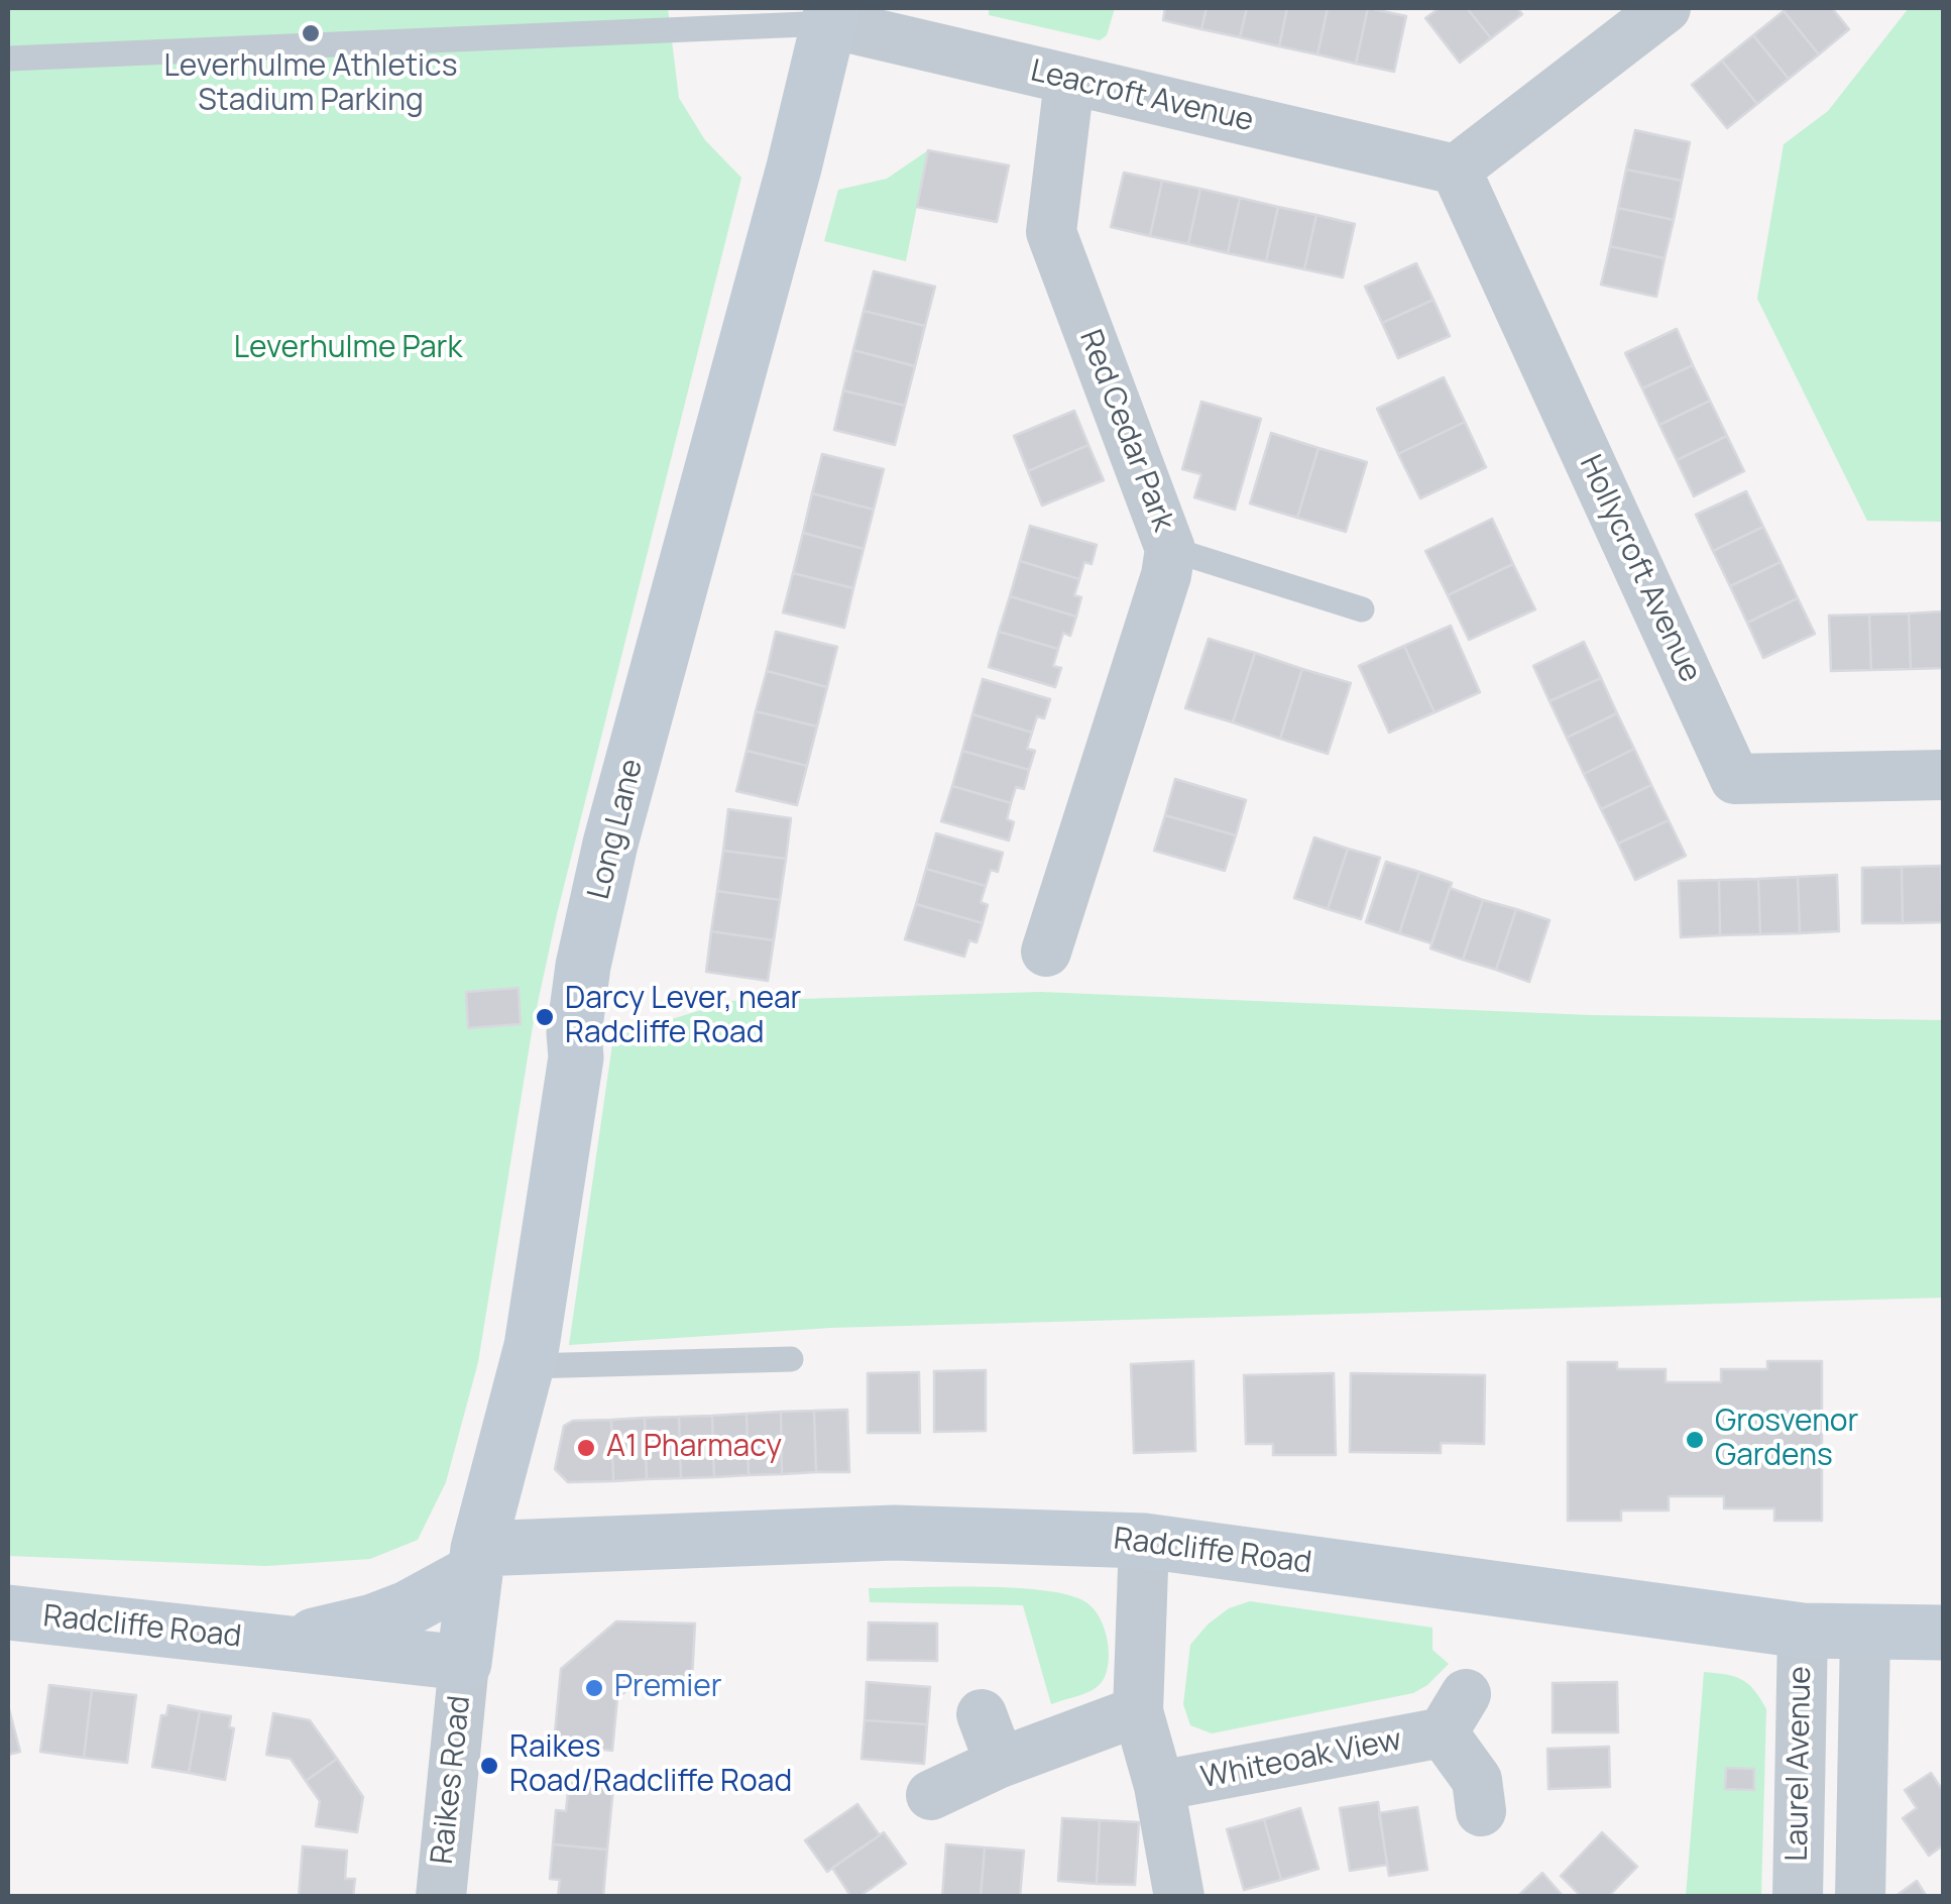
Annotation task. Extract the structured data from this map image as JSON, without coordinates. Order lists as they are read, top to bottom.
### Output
{
  "streets": {
    "main road": ["Long Lane", "Radcliffe Road"],
    "street": [
      "Leacroft Avenue",
      "Red Cedar Park",
      "Hollycroft Avenue",
      "Whiteoak View",
      "Laurel Avenue",
      "Raikes Road"
    ]
  },
  "crossings": [
    ["Leacroft Avenue", "Red Cedar Park"],
    ["Leacroft Avenue", "Hollycroft Avenue"],
    ["Leacroft Avenue", "Long Lane"],
    ["Long Lane", "Radcliffe Road"],
    ["Long Lane", "Raikes Road"],
    ["Radcliffe Road", "Whiteoak View"],
    ["Radcliffe Road", "Laurel Avenue"],
    ["Radcliffe Road", "Raikes Road"]
  ],
  "parks": ["Leverhulme Park"],
  "places": [
    "Leverhulme Athletics Stadium Parking",
    "Darcy Lever, near Radcliffe Road",
    "Grosvenor Gardens",
    "A1 Pharmacy",
    "Premier",
    "Raikes Road/Radcliffe Road"
  ]
}
